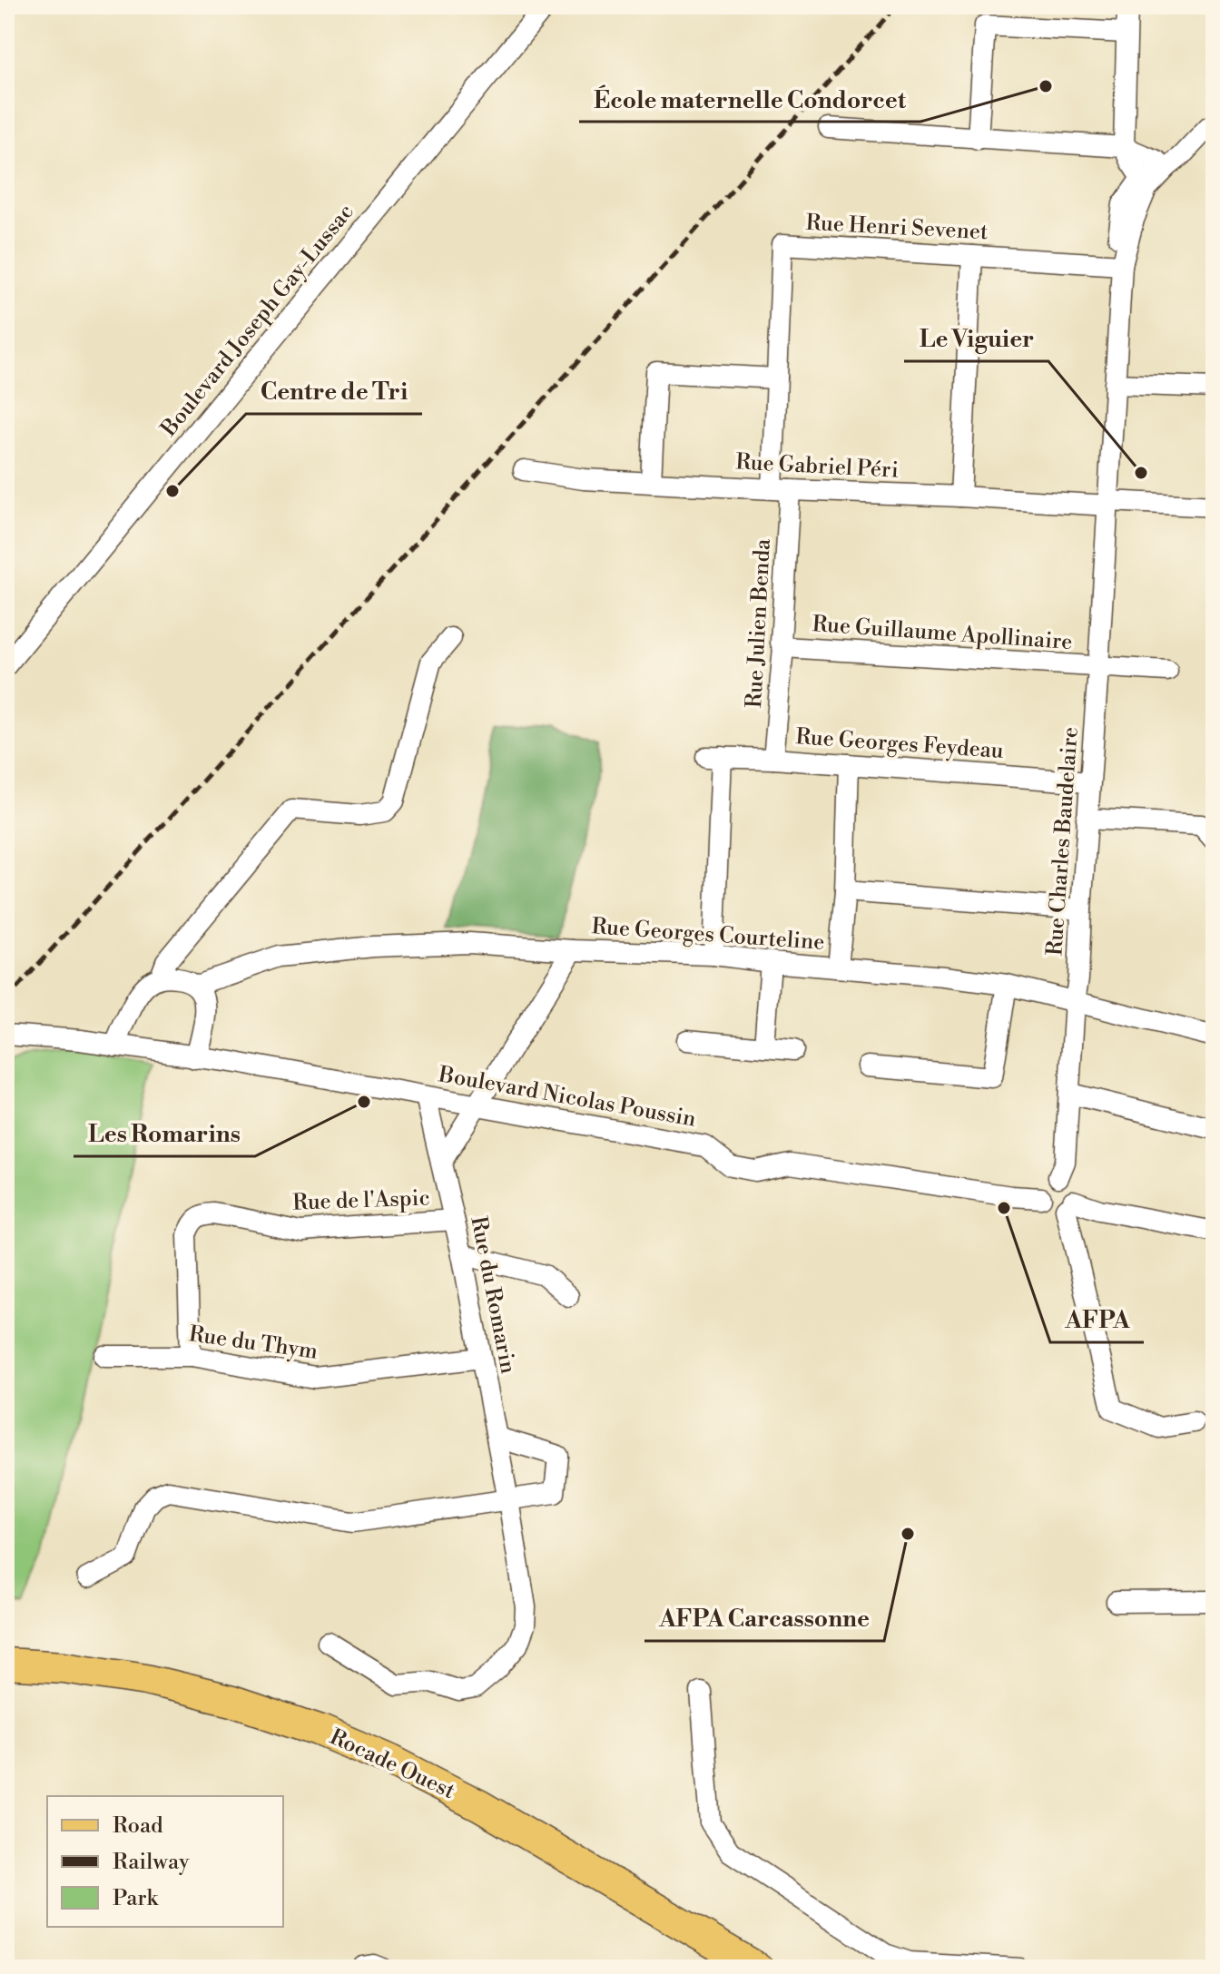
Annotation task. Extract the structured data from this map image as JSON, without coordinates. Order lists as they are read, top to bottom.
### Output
{
  "streets": {
    "main road": ["Rocade Ouest"],
    "street": [
      "Rue Henri Sevenet",
      "Boulevard Joseph Gay-Lussac",
      "Rue Gabriel Péri",
      "Rue Julien Benda",
      "Rue Guillaume Apollinaire",
      "Rue Georges Feydeau",
      "Rue Charles Baudelaire",
      "Rue Georges Courteline",
      "Boulevard Nicolas Poussin",
      "Rue de l'Aspic",
      "Rue du Romarin",
      "Rue du Thym"
    ]
  },
  "crossings": [
    ["Rue Henri Sevenet", "Rue Gabriel Péri"],
    ["Rue Henri Sevenet", "Rue Julien Benda"],
    ["Rue Henri Sevenet", "Rue Charles Baudelaire"],
    ["Rue Gabriel Péri", "Rue Julien Benda"],
    ["Rue Gabriel Péri", "Rue Charles Baudelaire"],
    ["Rue Julien Benda", "Rue Guillaume Apollinaire"],
    ["Rue Julien Benda", "Rue Georges Feydeau"],
    ["Rue Guillaume Apollinaire", "Rue Charles Baudelaire"],
    ["Rue Georges Feydeau", "Rue Charles Baudelaire"],
    ["Rue Georges Feydeau", "Rue Georges Courteline"],
    ["Rue Charles Baudelaire", "Rue Georges Courteline"],
    ["Rue Charles Baudelaire", "Boulevard Nicolas Poussin"],
    ["Boulevard Nicolas Poussin", "Rue du Romarin"],
    ["Rue de l'Aspic", "Rue du Romarin"],
    ["Rue de l'Aspic", "Rue du Thym"],
    ["Rue du Romarin", "Rue du Thym"]
  ],
  "places": [
    "École maternelle Condorcet",
    "Le Viguier",
    "Centre de Tri",
    "Les Romarins",
    "AFPA",
    "AFPA Carcassonne"
  ],
  "legend": ["Road", "Railway", "Park"]
}
